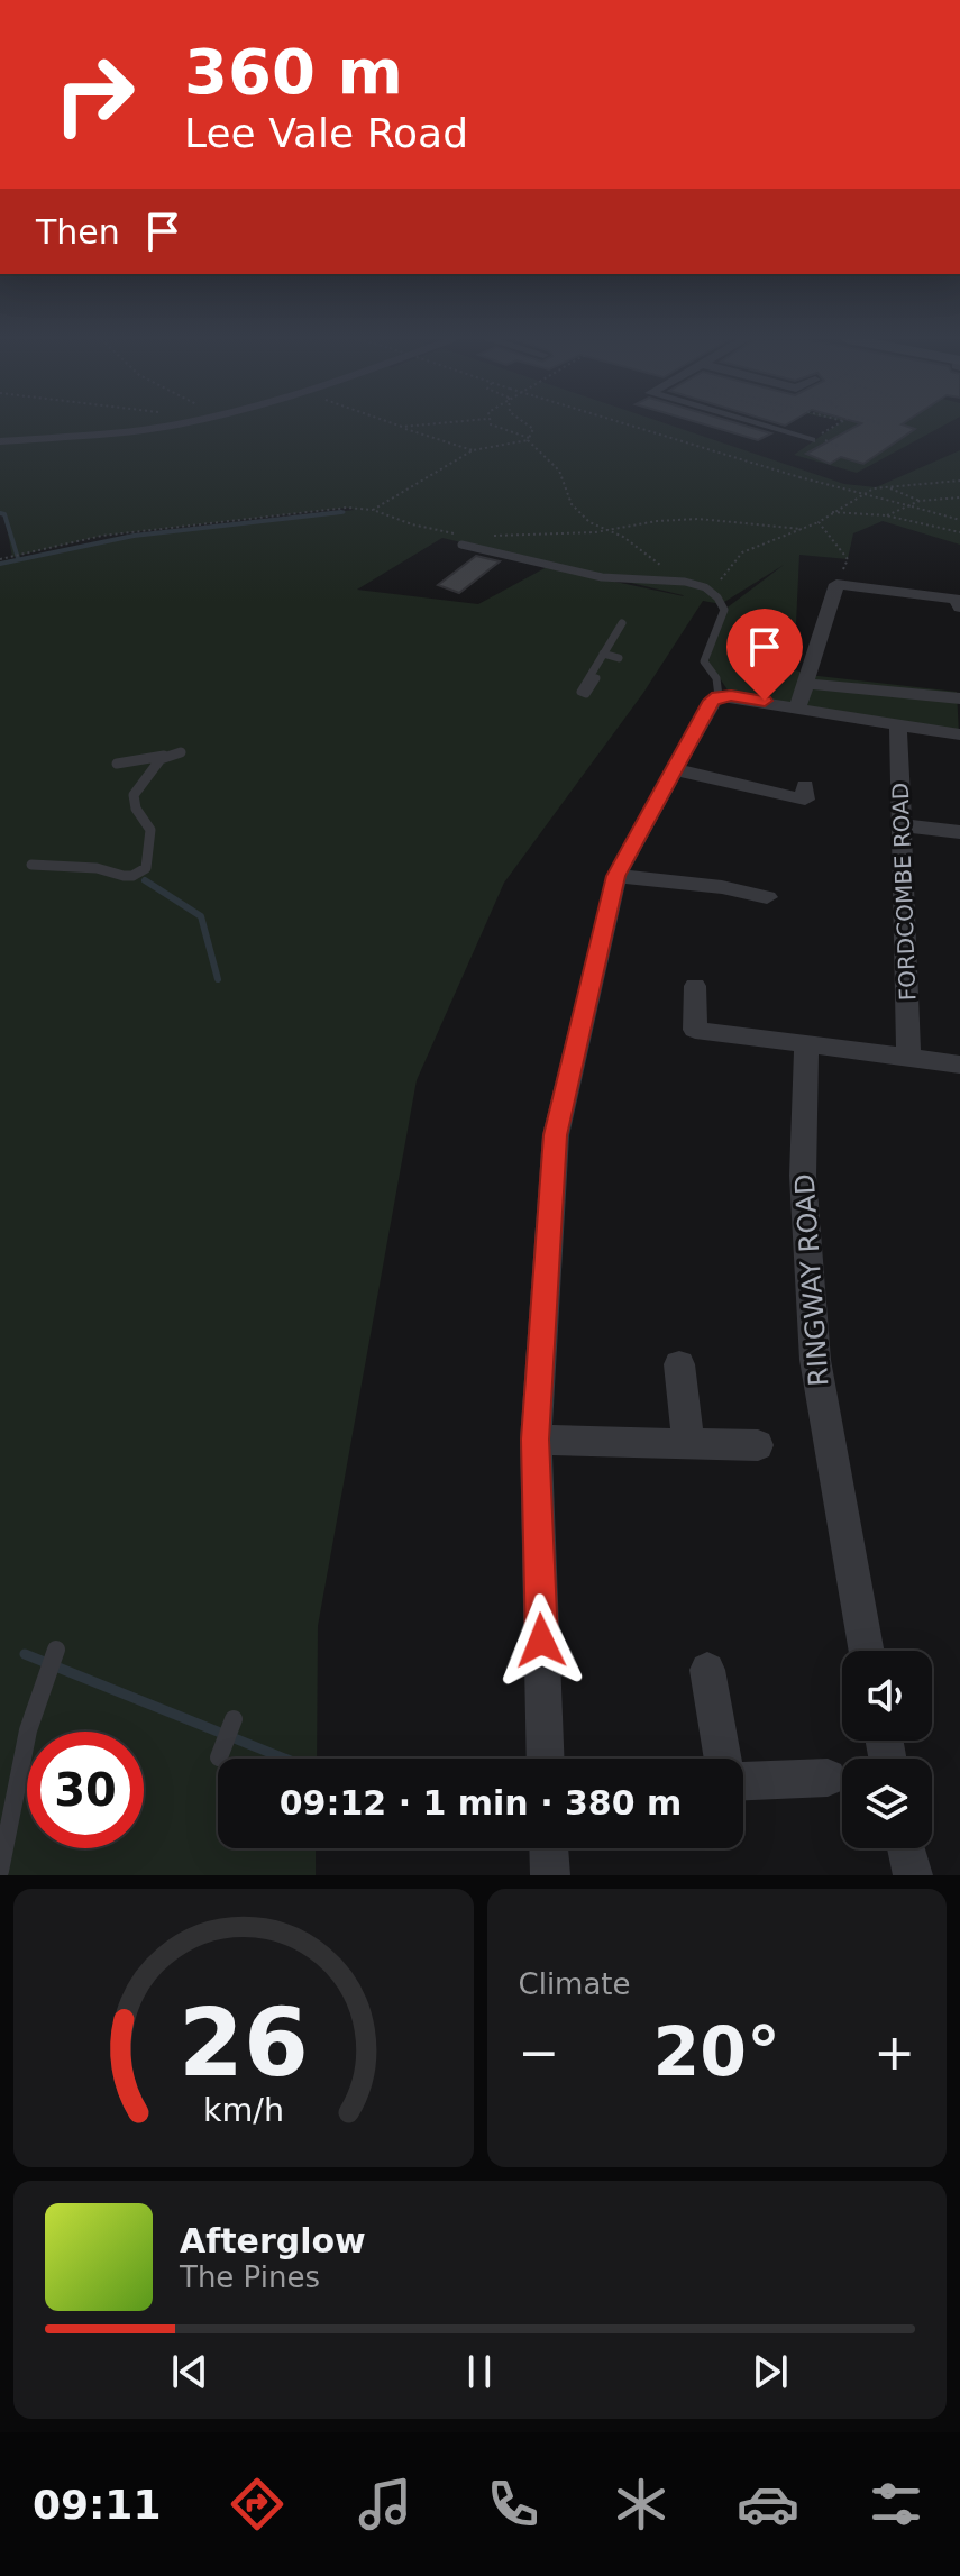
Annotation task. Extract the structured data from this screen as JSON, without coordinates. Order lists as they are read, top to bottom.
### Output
{
  "streets": {
    "street": ["FORDCOMBE ROAD", "RINGWAY ROAD"]
  },
  "page": {
    "turn": ["360 m", "Lee Vale Road"],
    "then": "Then",
    "limit": "30",
    "trip": "09:12 · 1 min · 380 m",
    "tile": "Climate",
    "heat": ["−", "20°", "+"],
    "song": ["Afterglow", "The Pines"],
    "tabs": "09:11",
    "gauge": ["26", "km/h"]
  }
}
